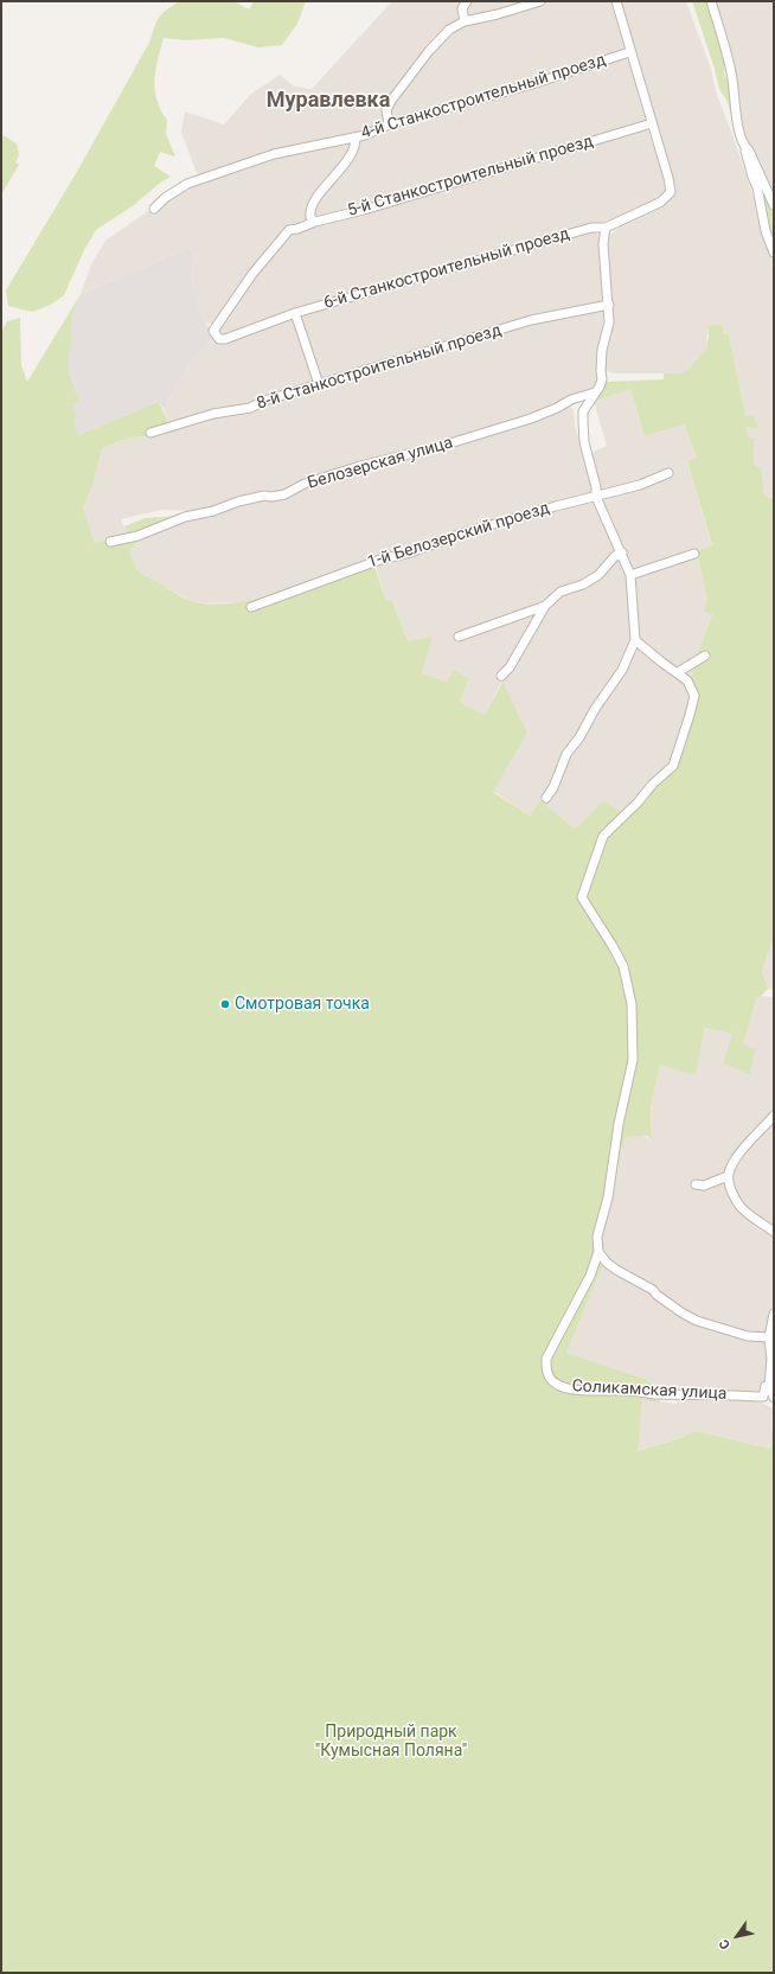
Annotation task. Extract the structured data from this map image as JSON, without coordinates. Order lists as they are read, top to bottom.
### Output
{
  "streets": {
    "street": [
      "4-й Станкостроительный проезд",
      "5-й Станкостроительный проезд",
      "6-й Станкостроительный проезд",
      "8-й Станкостроительный проезд",
      "Белозерская улица",
      "1-й Белозерский проезд",
      "Соликамская улица"
    ]
  },
  "crossings": [
    ["5-й Станкостроительный проезд", "6-й Станкостроительный проезд"]
  ],
  "districts": ["Муравлевка"],
  "parks": ["Природный парк \"Кумысная Поляна\""],
  "places": ["Смотровая точка"],
  "north": "bottom left"
}
